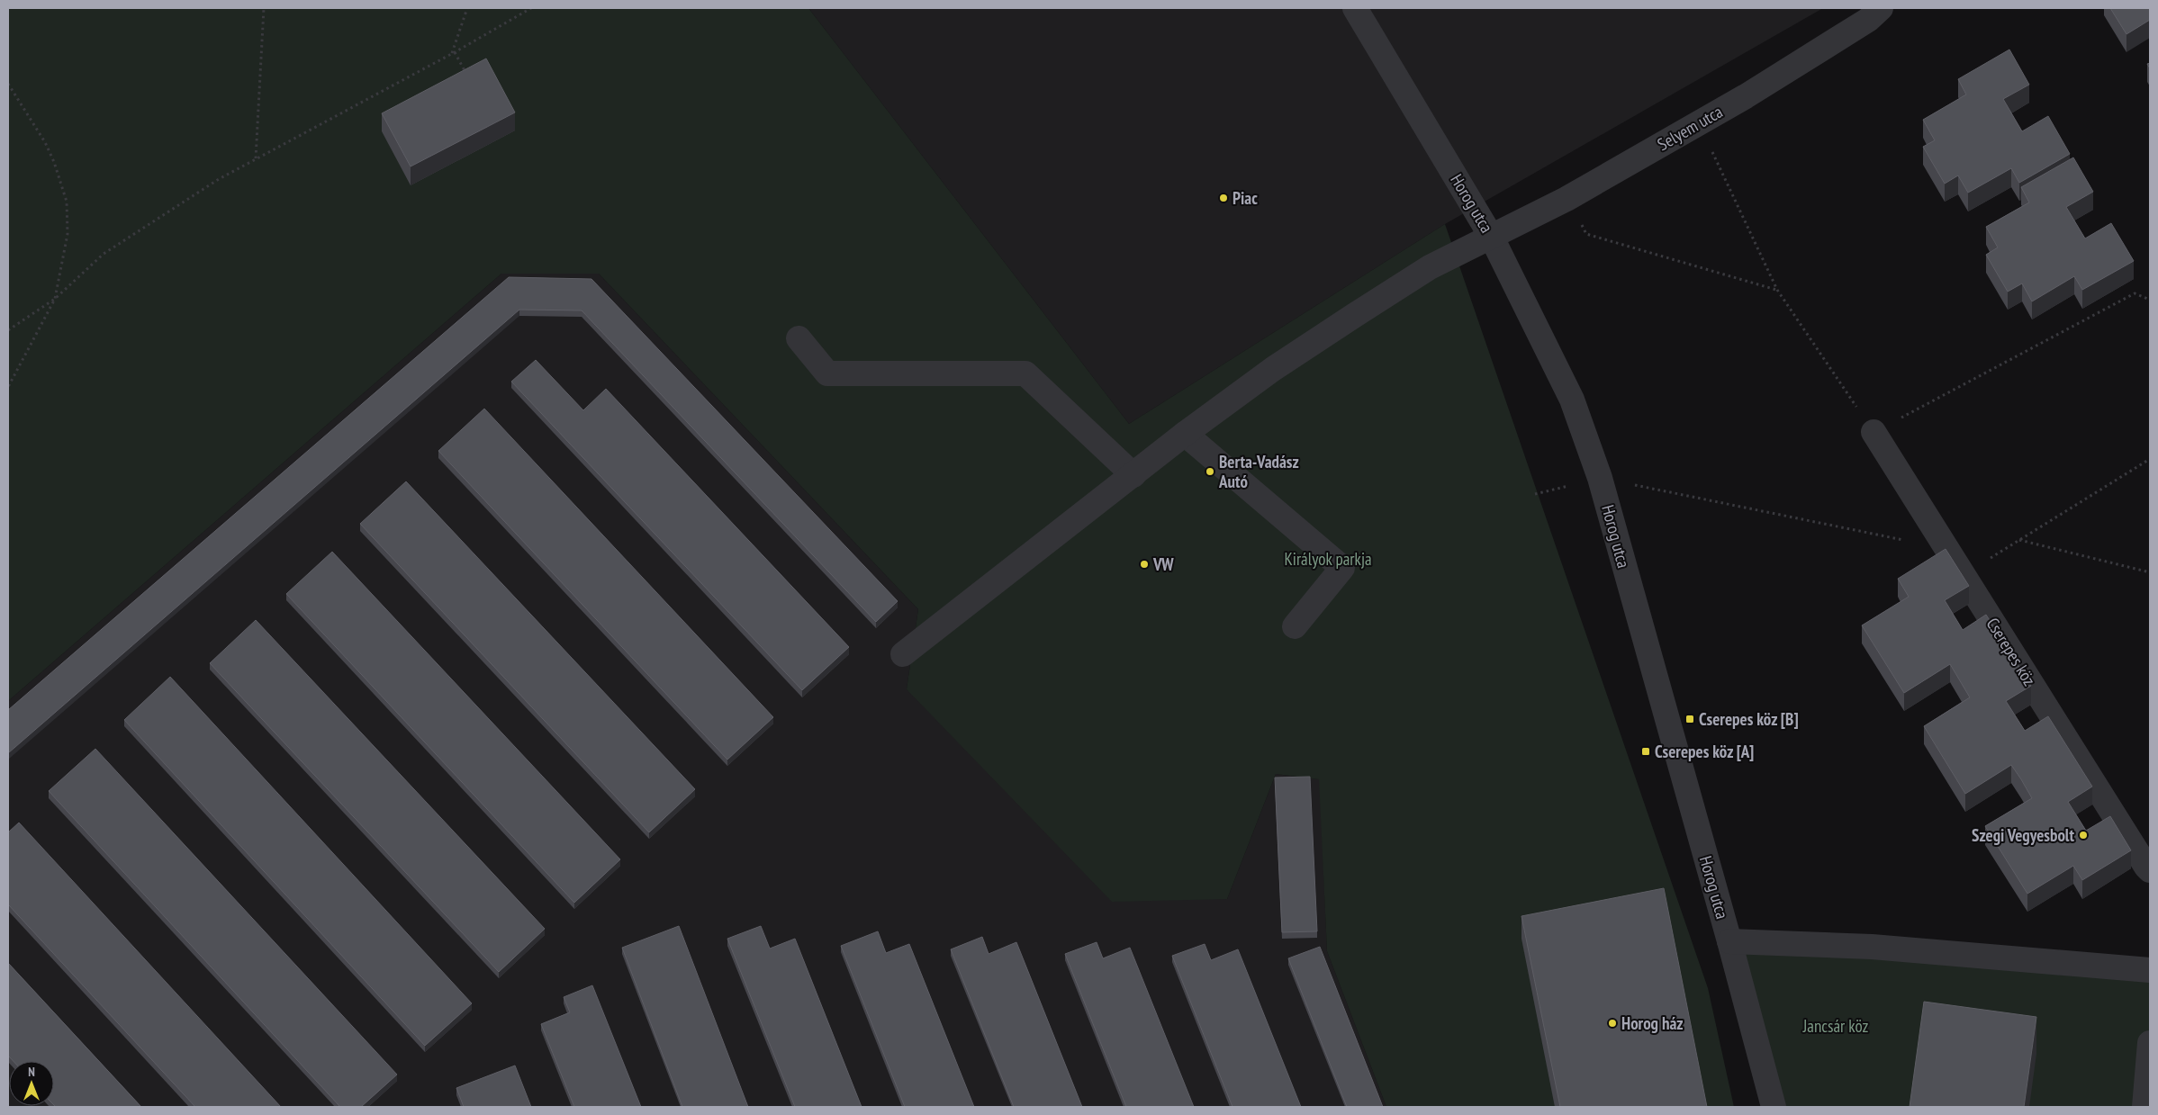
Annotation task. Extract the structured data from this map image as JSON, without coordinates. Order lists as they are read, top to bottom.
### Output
{
  "streets": {
    "street": ["Selyem utca", "Horog utca", "Cserepes köz"]
  },
  "crossings": [
    ["Selyem utca", "Horog utca"]
  ],
  "parks": ["Királyok parkja", "Jancsár köz"],
  "places": {
    "other": [
      "Piac",
      "Berta-Vadász Autó",
      "VW",
      "Szegi Vegyesbolt",
      "Horog ház"
    ],
    "transit": ["Cserepes köz [B]", "Cserepes köz [A]"]
  },
  "north": "top"
}
